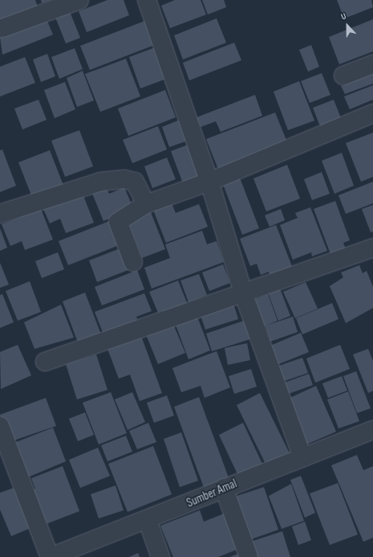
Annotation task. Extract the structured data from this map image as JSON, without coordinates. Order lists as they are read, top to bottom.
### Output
{
  "streets": {
    "street": ["Sumber Amal"]
  },
  "north": "top"
}
